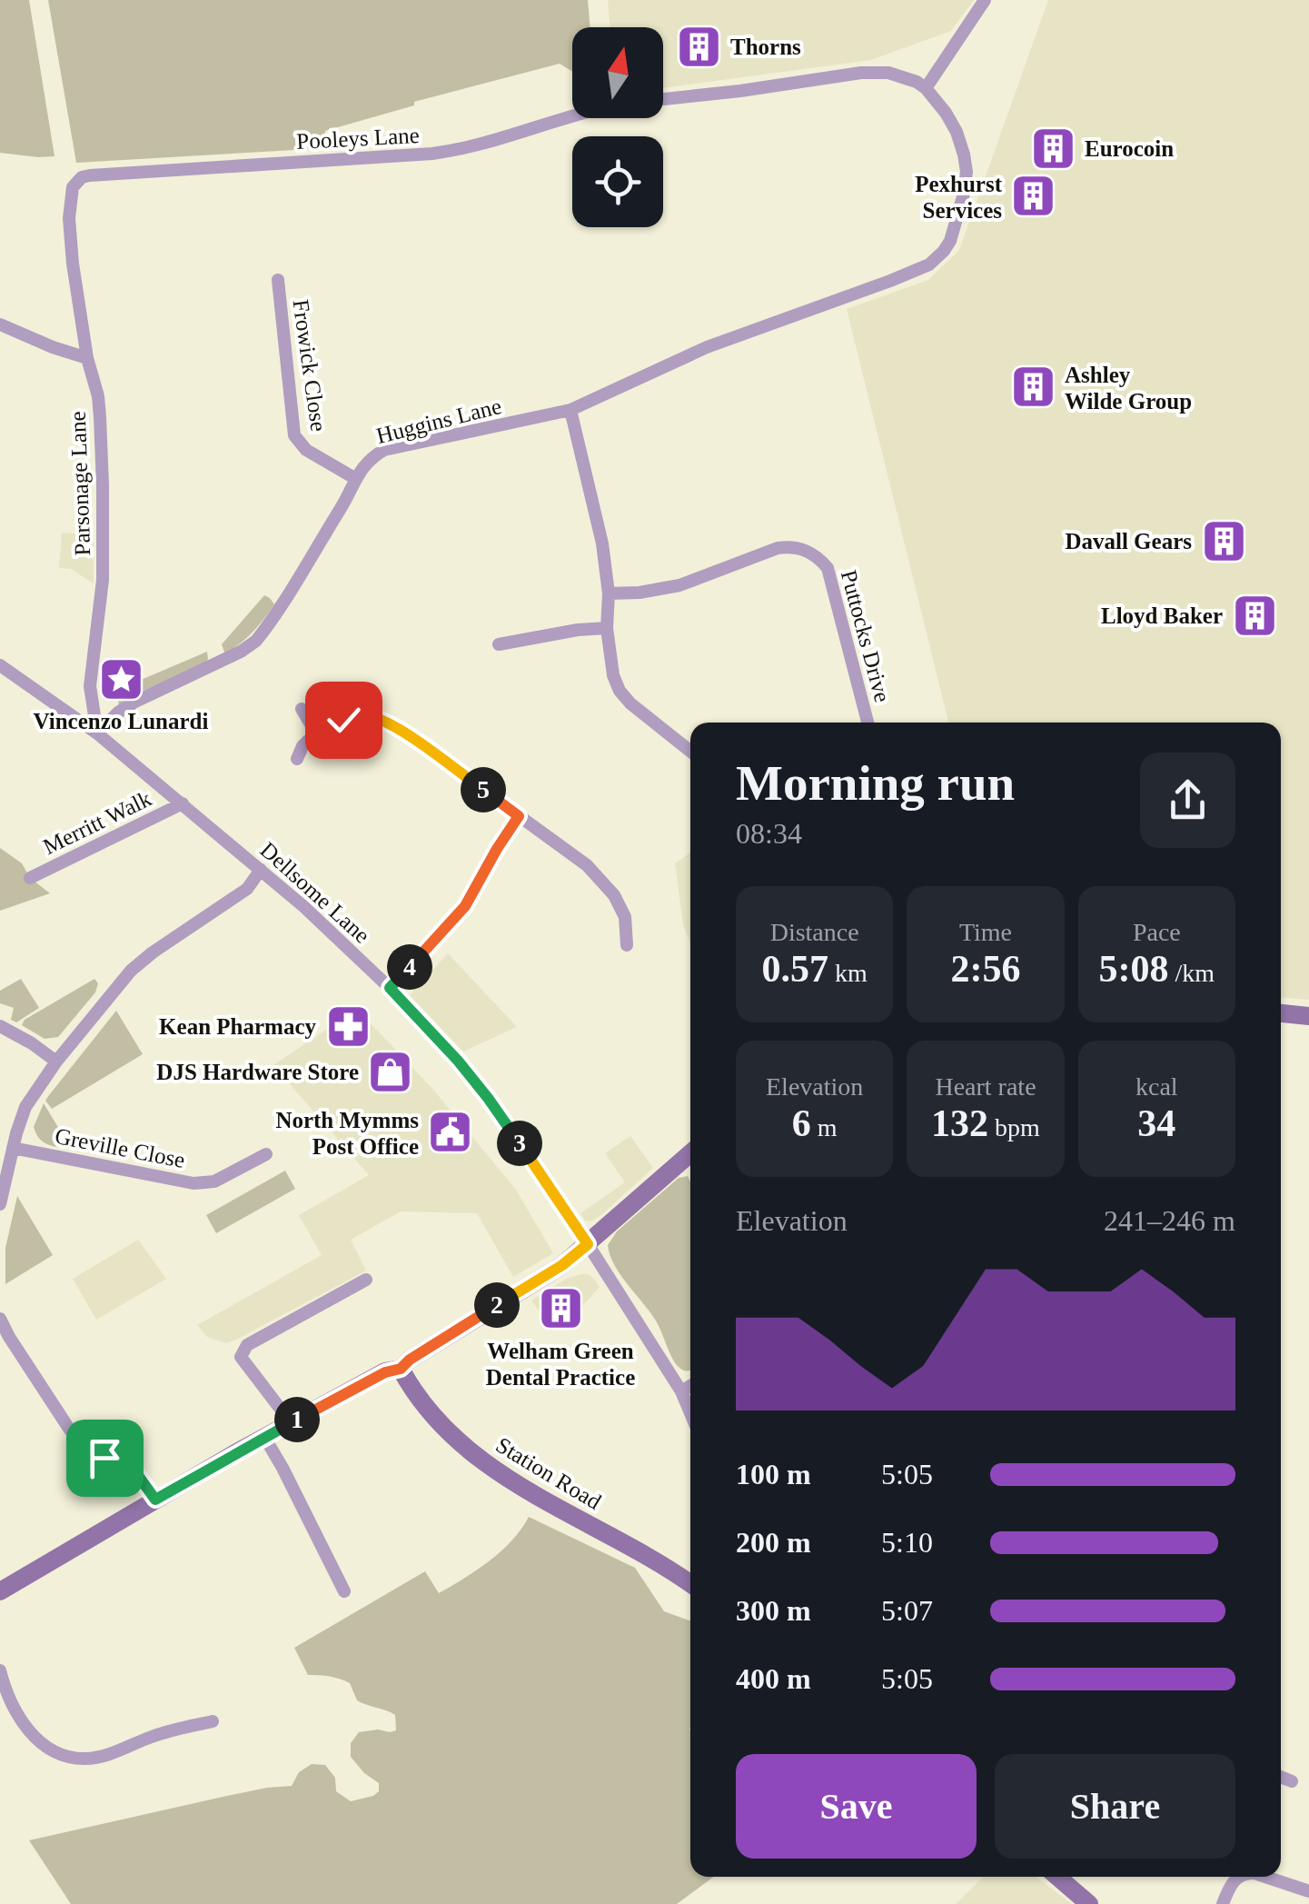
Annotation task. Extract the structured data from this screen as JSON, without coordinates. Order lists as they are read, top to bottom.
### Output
{
  "streets": {
    "street": [
      "Pooleys Lane",
      "Frowick Close",
      "Huggins Lane",
      "Parsonage Lane",
      "Puttocks Drive",
      "Merritt Walk",
      "Dellsome Lane",
      "Greville Close",
      "Station Road"
    ]
  },
  "crossings": [
    ["Pooleys Lane", "Parsonage Lane"],
    ["Frowick Close", "Huggins Lane"],
    ["Huggins Lane", "Parsonage Lane"],
    ["Huggins Lane", "Dellsome Lane"],
    ["Parsonage Lane", "Dellsome Lane"],
    ["Merritt Walk", "Dellsome Lane"]
  ],
  "places": {
    "building": [
      "Thorns",
      "Eurocoin",
      "Pexhurst Services",
      "Ashley Wilde Group",
      "Davall Gears",
      "Lloyd Baker",
      "Welham Green Dental Practice"
    ],
    "place": ["Vincenzo Lunardi"],
    "pharmacy": ["Kean Pharmacy"],
    "shop": ["DJS Hardware Store"],
    "public building": ["North Mymms Post Office"]
  },
  "north": "top",
  "page": {
    "heading": ["Morning run", "08:34"],
    "pins": [
      "5",
      "4",
      "3",
      "2",
      "1"
    ],
    "stats": [
      ["Distance", "0.57 km"],
      ["Time", "2:56"],
      ["Pace", "5:08 /km"],
      ["Elevation", "6 m"],
      ["Heart rate", "132 bpm"],
      ["kcal", "34"]
    ],
    "chart": ["Elevation", "241–246 m"],
    "list": [
      {
        "name": "100 m",
        "note": "5:05"
      },
      {
        "name": "200 m",
        "note": "5:10"
      },
      {
        "name": "300 m",
        "note": "5:07"
      },
      {
        "name": "400 m",
        "note": "5:05"
      }
    ],
    "buttons": ["Save", "Share"]
  }
}
